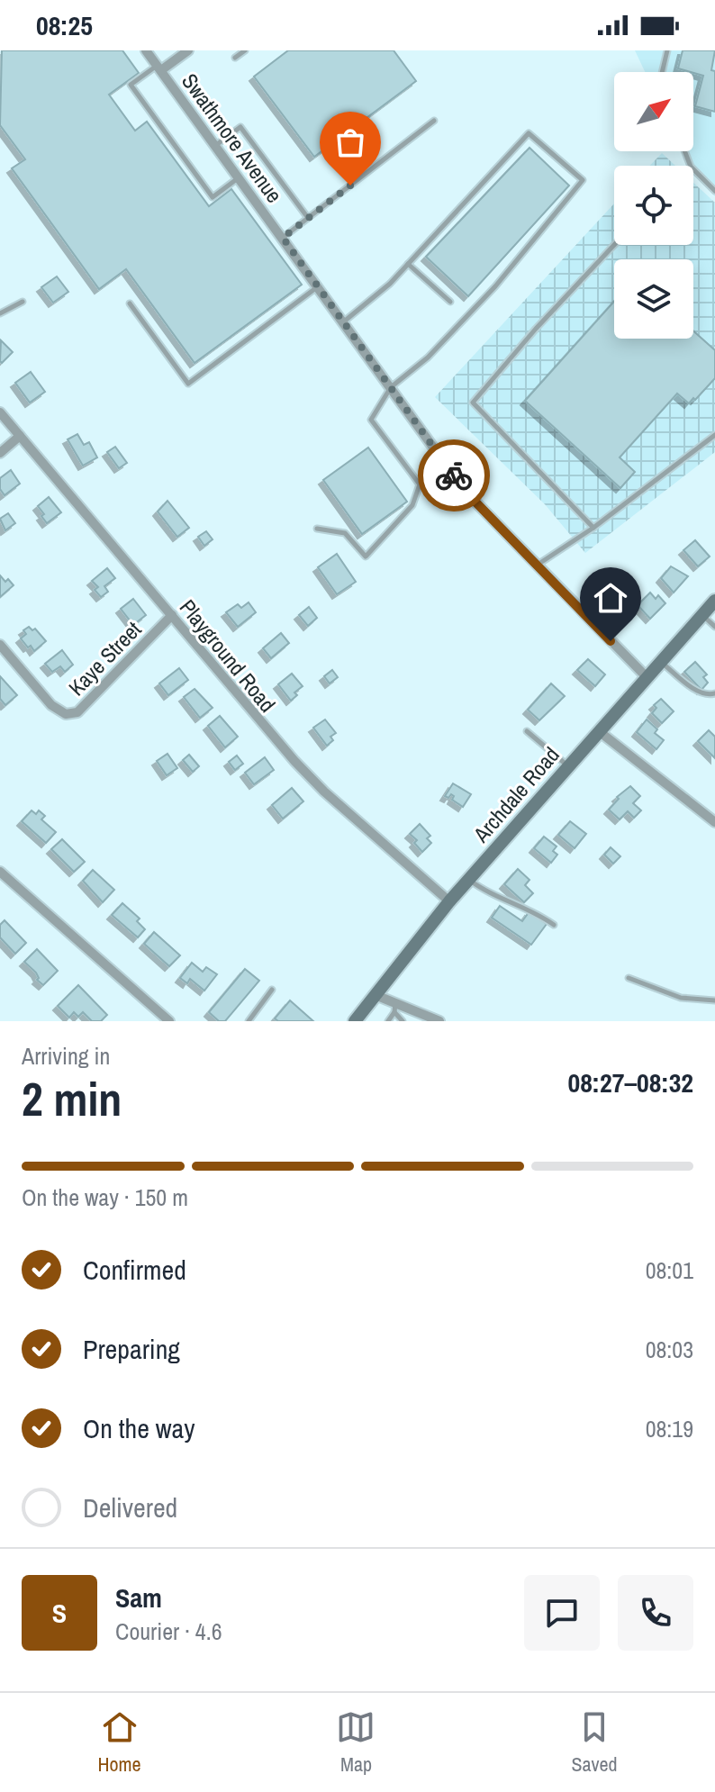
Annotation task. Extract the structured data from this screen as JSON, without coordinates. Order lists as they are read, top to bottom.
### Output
{
  "streets": {
    "main road": ["Archdale Road"],
    "street": ["Swathmore Avenue", "Playground Road", "Kaye Street"]
  },
  "crossings": [
    ["Swathmore Avenue", "Archdale Road"],
    ["Playground Road", "Kaye Street"],
    ["Playground Road", "Archdale Road"]
  ],
  "north": "top right",
  "page": {
    "status": "08:25",
    "heading": ["2 min", "Arriving in", "08:27–08:32"],
    "panel": ["Sam", "Courier · 4.6"],
    "bar": "On the way · 150 m",
    "list": [
      ["Confirmed", "08:01"],
      ["Preparing", "08:03"],
      ["On the way", "08:19"],
      "Delivered"
    ],
    "round": "S",
    "tabs": ["Home", "Map", "Saved"]
  }
}
